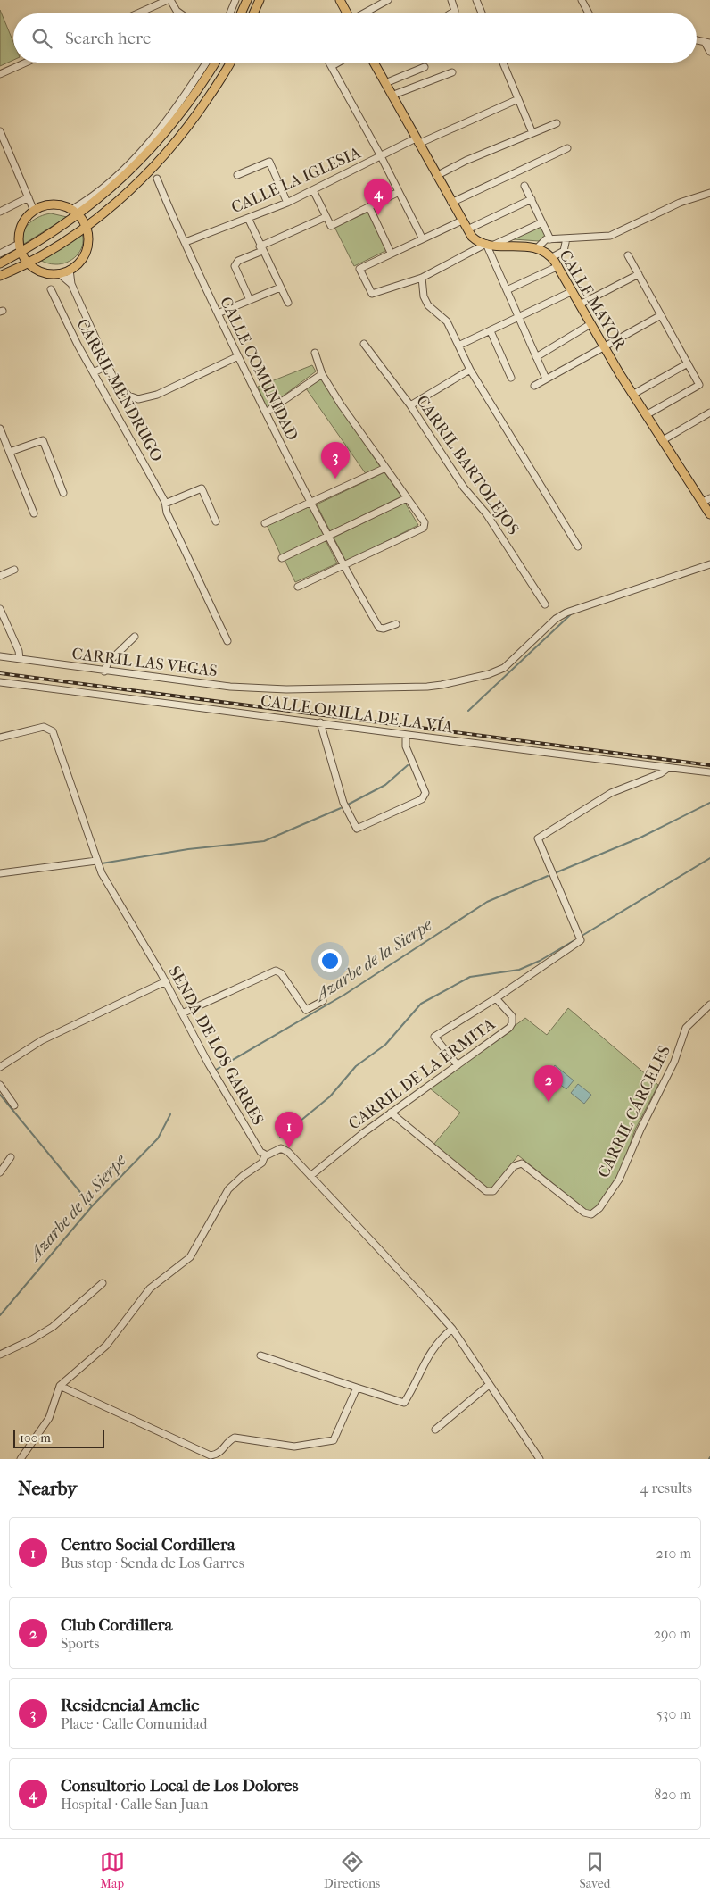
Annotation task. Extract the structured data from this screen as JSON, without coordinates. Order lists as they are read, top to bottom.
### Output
{
  "streets": {
    "main road": ["CALLE MAYOR"],
    "street": [
      "CALLE LA IGLESIA",
      "CALLE COMUNIDAD",
      "CARRIL MENDRUGO",
      "CARRIL BARTOLEJOS",
      "CARRIL LAS VEGAS",
      "CALLE ORILLA DE LA VÍA",
      "SENDA DE LOS GARRES",
      "CARRIL DE LA ERMITA",
      "CARRIL CÁRCELES"
    ]
  },
  "crossings": [
    ["CALLE LA IGLESIA", "CALLE MAYOR"],
    ["CALLE LA IGLESIA", "CALLE COMUNIDAD"],
    ["CALLE ORILLA DE LA VÍA", "CARRIL DE LA ERMITA"],
    ["CARRIL DE LA ERMITA", "CARRIL CÁRCELES"]
  ],
  "water": ["Azarbe de la Sierpe"],
  "scale_bar": "100 m",
  "page": {
    "search": "Search here",
    "pins": [
      "4",
      "3",
      "2",
      "1"
    ],
    "scale": "100 m",
    "heading": ["Nearby", "4 results"],
    "list": [
      {
        "mark": "1",
        "name": "Centro Social Cordillera",
        "note": "Bus stop · Senda de Los Garres",
        "value": "210 m"
      },
      {
        "mark": "2",
        "name": "Club Cordillera",
        "note": "Sports",
        "value": "290 m"
      },
      {
        "mark": "3",
        "name": "Residencial Amelie",
        "note": "Place · Calle Comunidad",
        "value": "530 m"
      },
      {
        "mark": "4",
        "name": "Consultorio Local de Los Dolores",
        "note": "Hospital · Calle San Juan",
        "value": "820 m"
      }
    ],
    "nav": ["Map", "Directions", "Saved"]
  }
}
